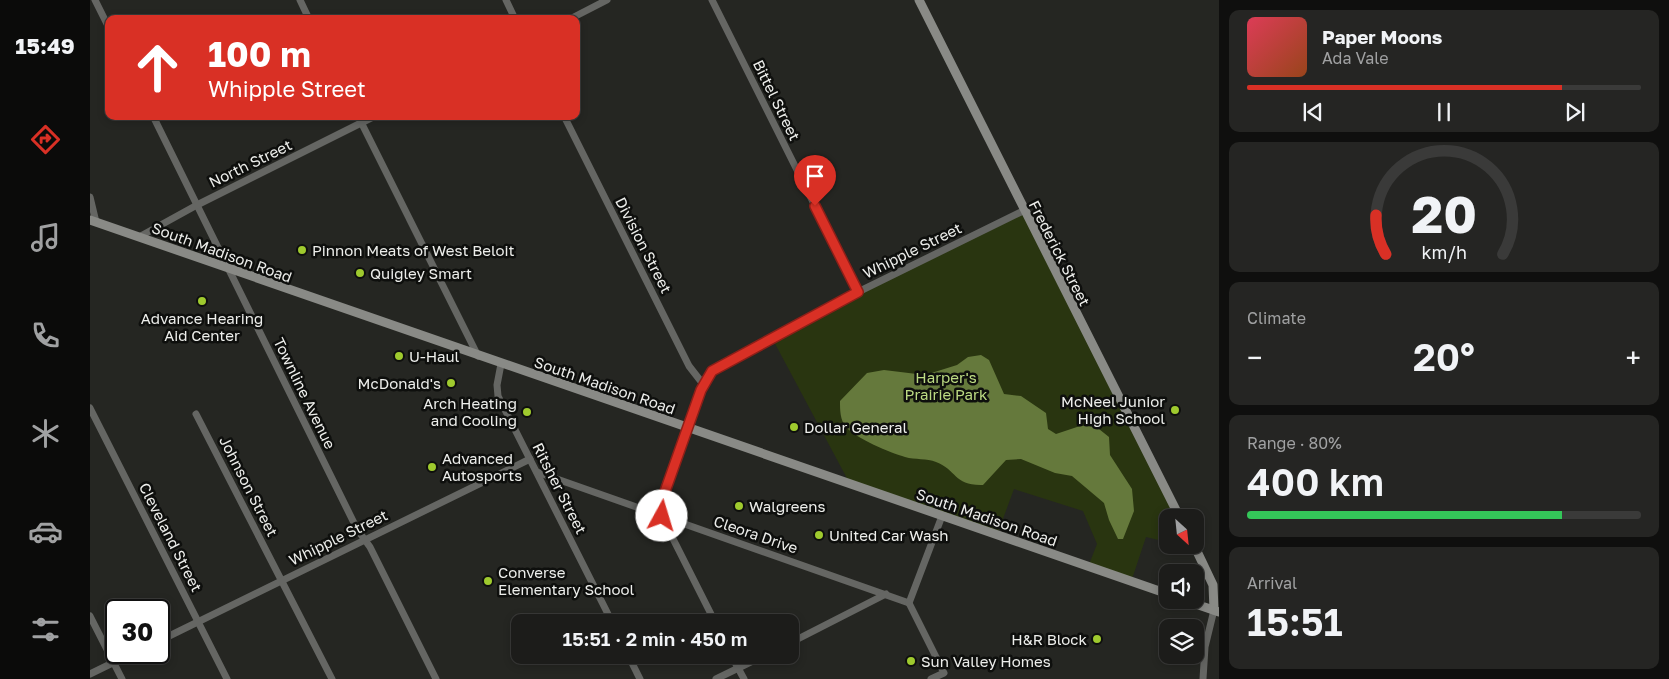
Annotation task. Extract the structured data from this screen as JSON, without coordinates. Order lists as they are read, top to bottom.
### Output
{
  "streets": {
    "main road": ["South Madison Road", "Frederick Street"],
    "street": [
      "Bittel Street",
      "North Street",
      "Division Street",
      "Whipple Street",
      "Townline Avenue",
      "Johnson Street",
      "Ritsher Street",
      "Cleora Drive",
      "Cleveland Street"
    ]
  },
  "crossings": [
    ["Bittel Street", "Whipple Street"],
    ["North Street", "South Madison Road"],
    ["North Street", "Townline Avenue"],
    ["Division Street", "Whipple Street"],
    ["Whipple Street", "South Madison Road"],
    ["Whipple Street", "Frederick Street"],
    ["Whipple Street", "Townline Avenue"],
    ["Whipple Street", "Johnson Street"],
    ["Whipple Street", "Ritsher Street"],
    ["Whipple Street", "Cleora Drive"],
    ["Whipple Street", "Cleveland Street"],
    ["South Madison Road", "Townline Avenue"],
    ["South Madison Road", "Ritsher Street"],
    ["Ritsher Street", "Cleora Drive"]
  ],
  "parks": ["Harper's Prairie Park"],
  "places": [
    "Pinnon Meats of West Beloit",
    "Quigley Smart",
    "Advance Hearing Aid Center",
    "U-Haul",
    "McDonald's",
    "McNeel Junior High School",
    "Arch Heating and Cooling",
    "Dollar General",
    "Advanced Autosports",
    "Walgreens",
    "United Car Wash",
    "Converse Elementary School",
    "H&R Block",
    "Sun Valley Homes"
  ],
  "north": "bottom right",
  "page": {
    "tabs": "15:49",
    "turn": ["100 m", "Whipple Street"],
    "song": ["Paper Moons", "Ada Vale"],
    "tile": [
      "Climate",
      ["Range · 80%", "400 km"],
      ["Arrival", "15:51"]
    ],
    "heat": ["−", "20°", "+"],
    "limit": "30",
    "trip": "15:51 · 2 min · 450 m",
    "gauge": ["20", "km/h"]
  }
}
